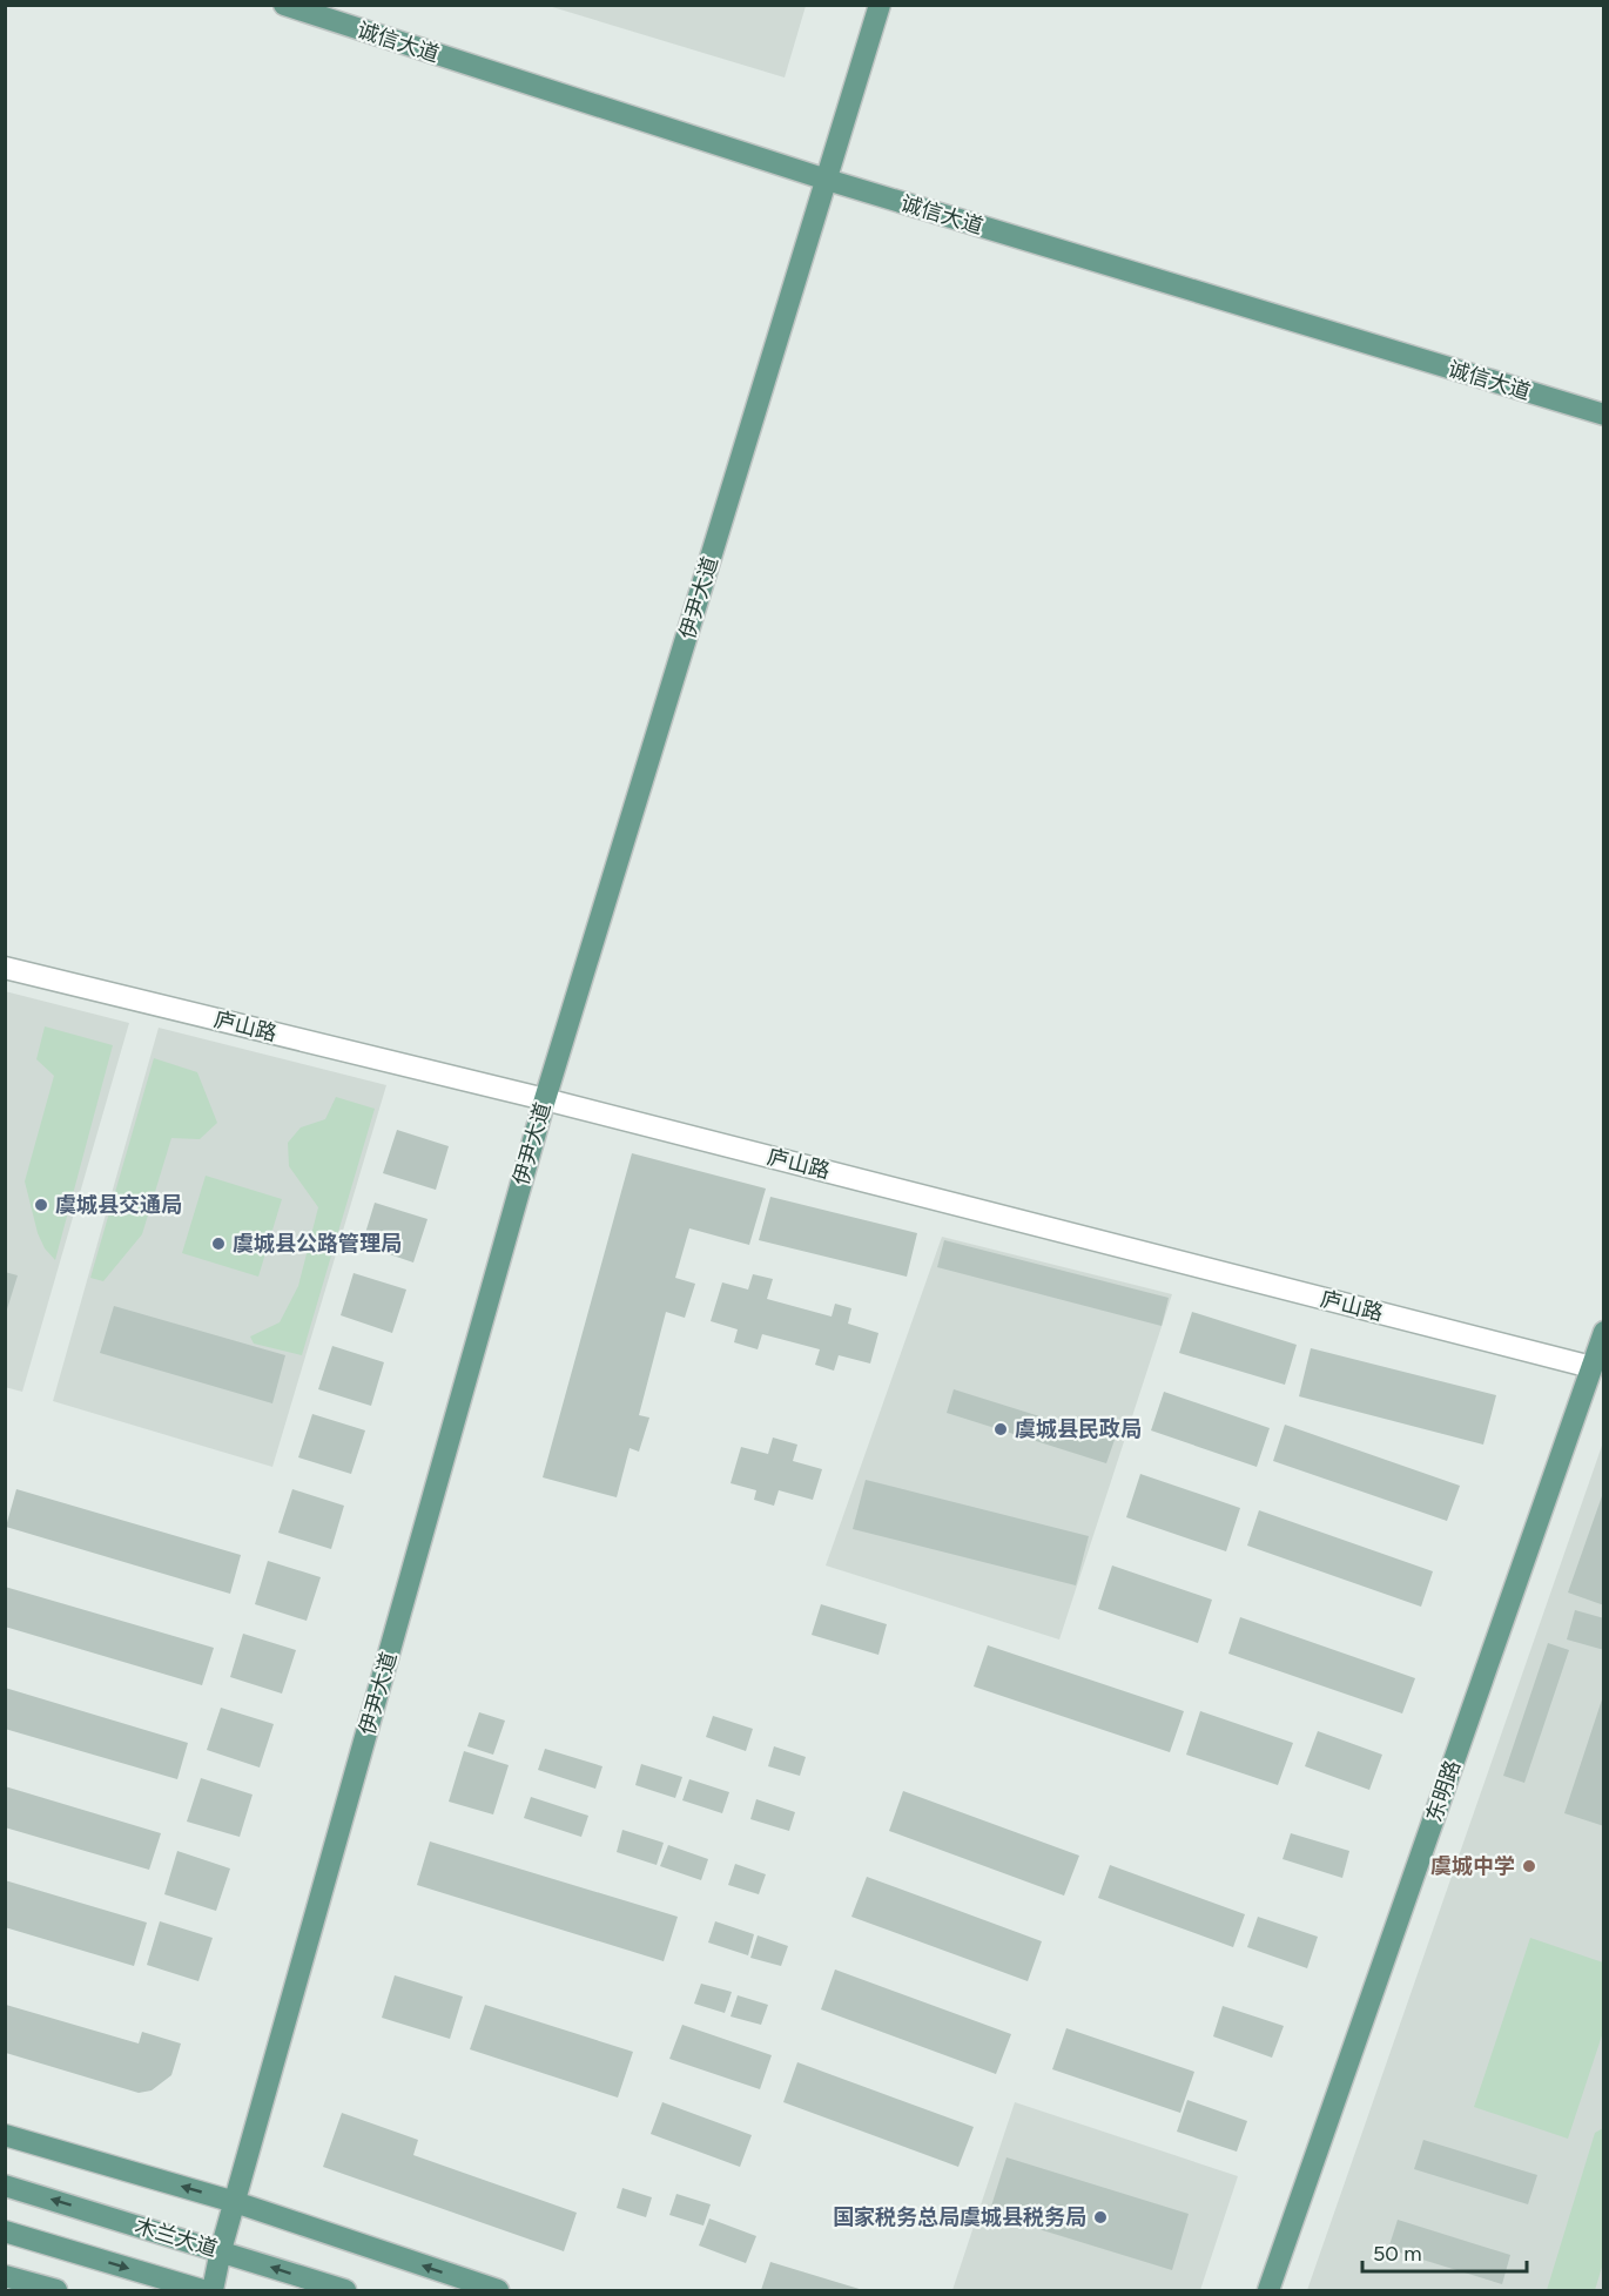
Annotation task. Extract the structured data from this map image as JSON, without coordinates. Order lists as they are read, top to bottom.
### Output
{
  "streets": {
    "main road": [
      "诚信大道",
      "伊尹大道",
      "东明路",
      "木兰大道"
    ],
    "street": ["庐山路"]
  },
  "crossings": [
    ["诚信大道", "伊尹大道"],
    ["伊尹大道", "庐山路"],
    ["伊尹大道", "木兰大道"],
    ["庐山路", "东明路"]
  ],
  "places": [
    "虞城县交通局",
    "虞城县公路管理局",
    "虞城县民政局",
    "虞城中学",
    "国家税务总局虞城县税务局"
  ],
  "scale_bar": "50 m"
}
